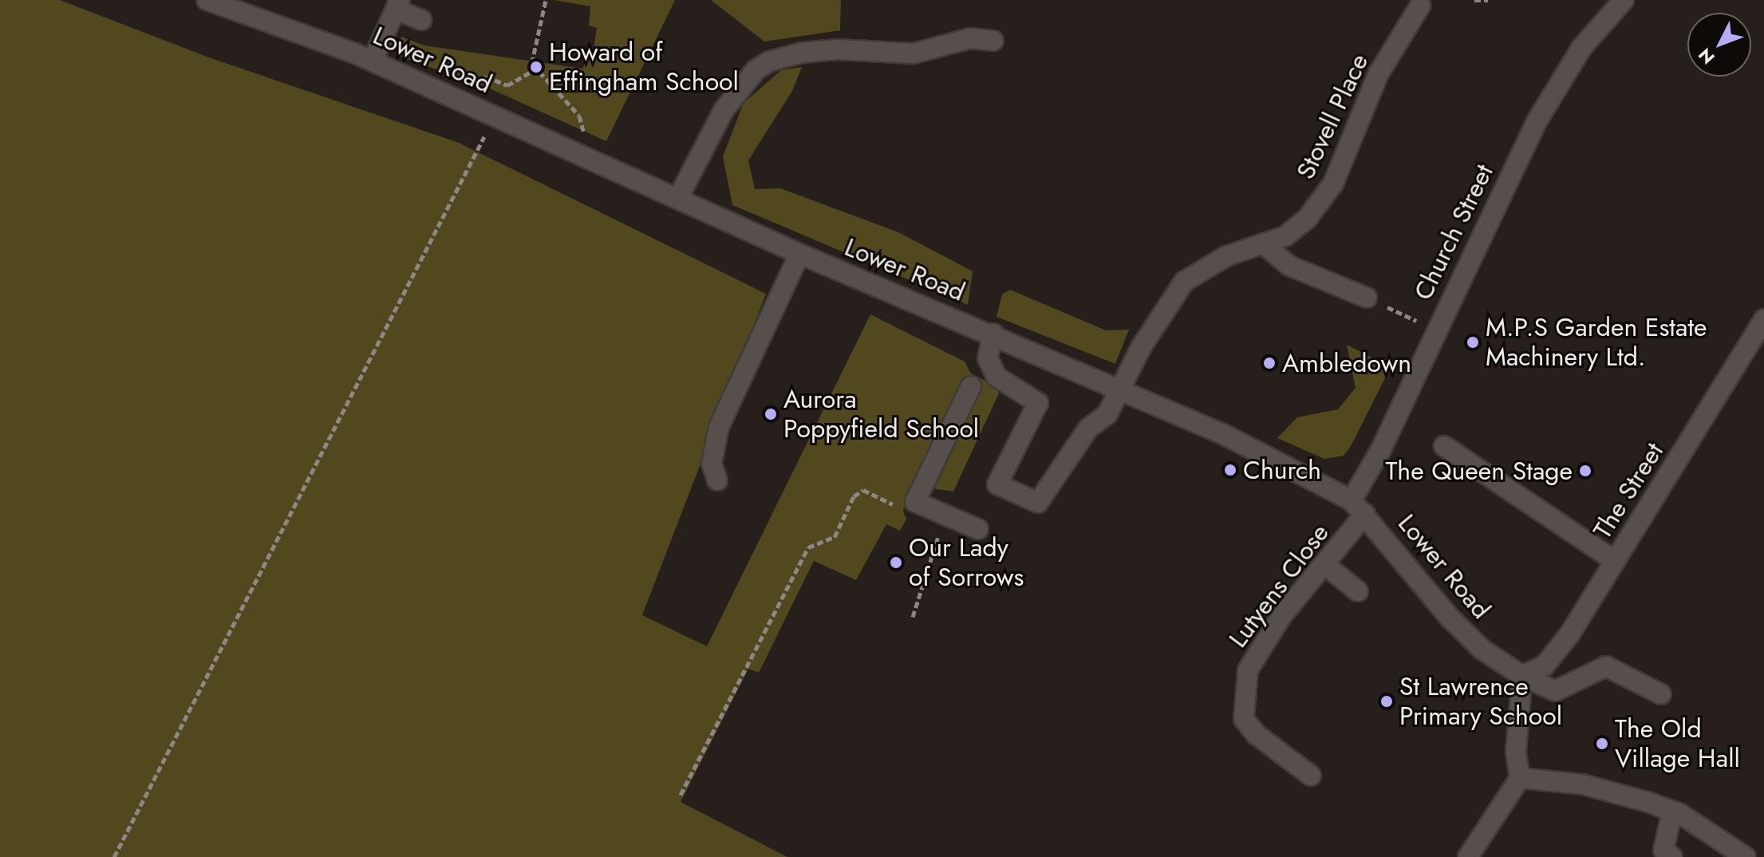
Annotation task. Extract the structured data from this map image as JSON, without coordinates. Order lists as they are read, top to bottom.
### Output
{
  "streets": {
    "street": [
      "Lower Road",
      "Stovell Place",
      "Church Street",
      "The Street",
      "Lutyens Close"
    ]
  },
  "crossings": [
    ["Lower Road", "Stovell Place"],
    ["Lower Road", "Church Street"],
    ["Lower Road", "The Street"],
    ["Lower Road", "Lutyens Close"],
    ["Church Street", "Lutyens Close"]
  ],
  "places": [
    "Howard of Effingham School",
    "M.P.S Garden Estate Machinery Ltd.",
    "Ambledown",
    "Aurora Poppyfield School",
    "Church",
    "The Queen Stage",
    "Our Lady of Sorrows",
    "St Lawrence Primary School",
    "The Old Village Hall"
  ],
  "north": "bottom left"
}
